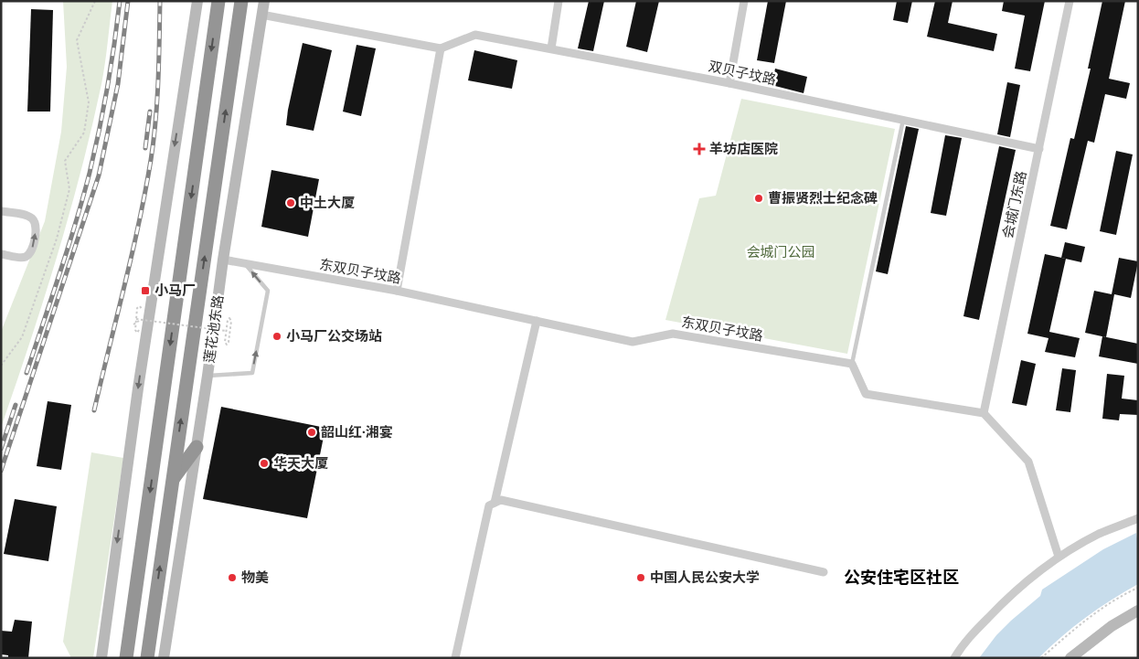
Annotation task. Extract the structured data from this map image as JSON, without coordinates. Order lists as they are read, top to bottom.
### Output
{
  "streets": {
    "highway": ["莲花池东路"],
    "street": ["双贝子坟路", "会城门东路", "东双贝子坟路"]
  },
  "crossings": [
    ["双贝子坟路", "会城门东路"],
    ["东双贝子坟路", "莲花池东路"]
  ],
  "districts": ["公安住宅区社区"],
  "parks": ["会城门公园"],
  "places": {
    "health": ["羊坊店医院"],
    "other": [
      "曹振贤烈士纪念碑",
      "中土大厦",
      "小马厂公交场站",
      "韶山红·湘宴",
      "华天大厦",
      "物美",
      "中国人民公安大学"
    ],
    "transit": ["小马厂"]
  }
}
